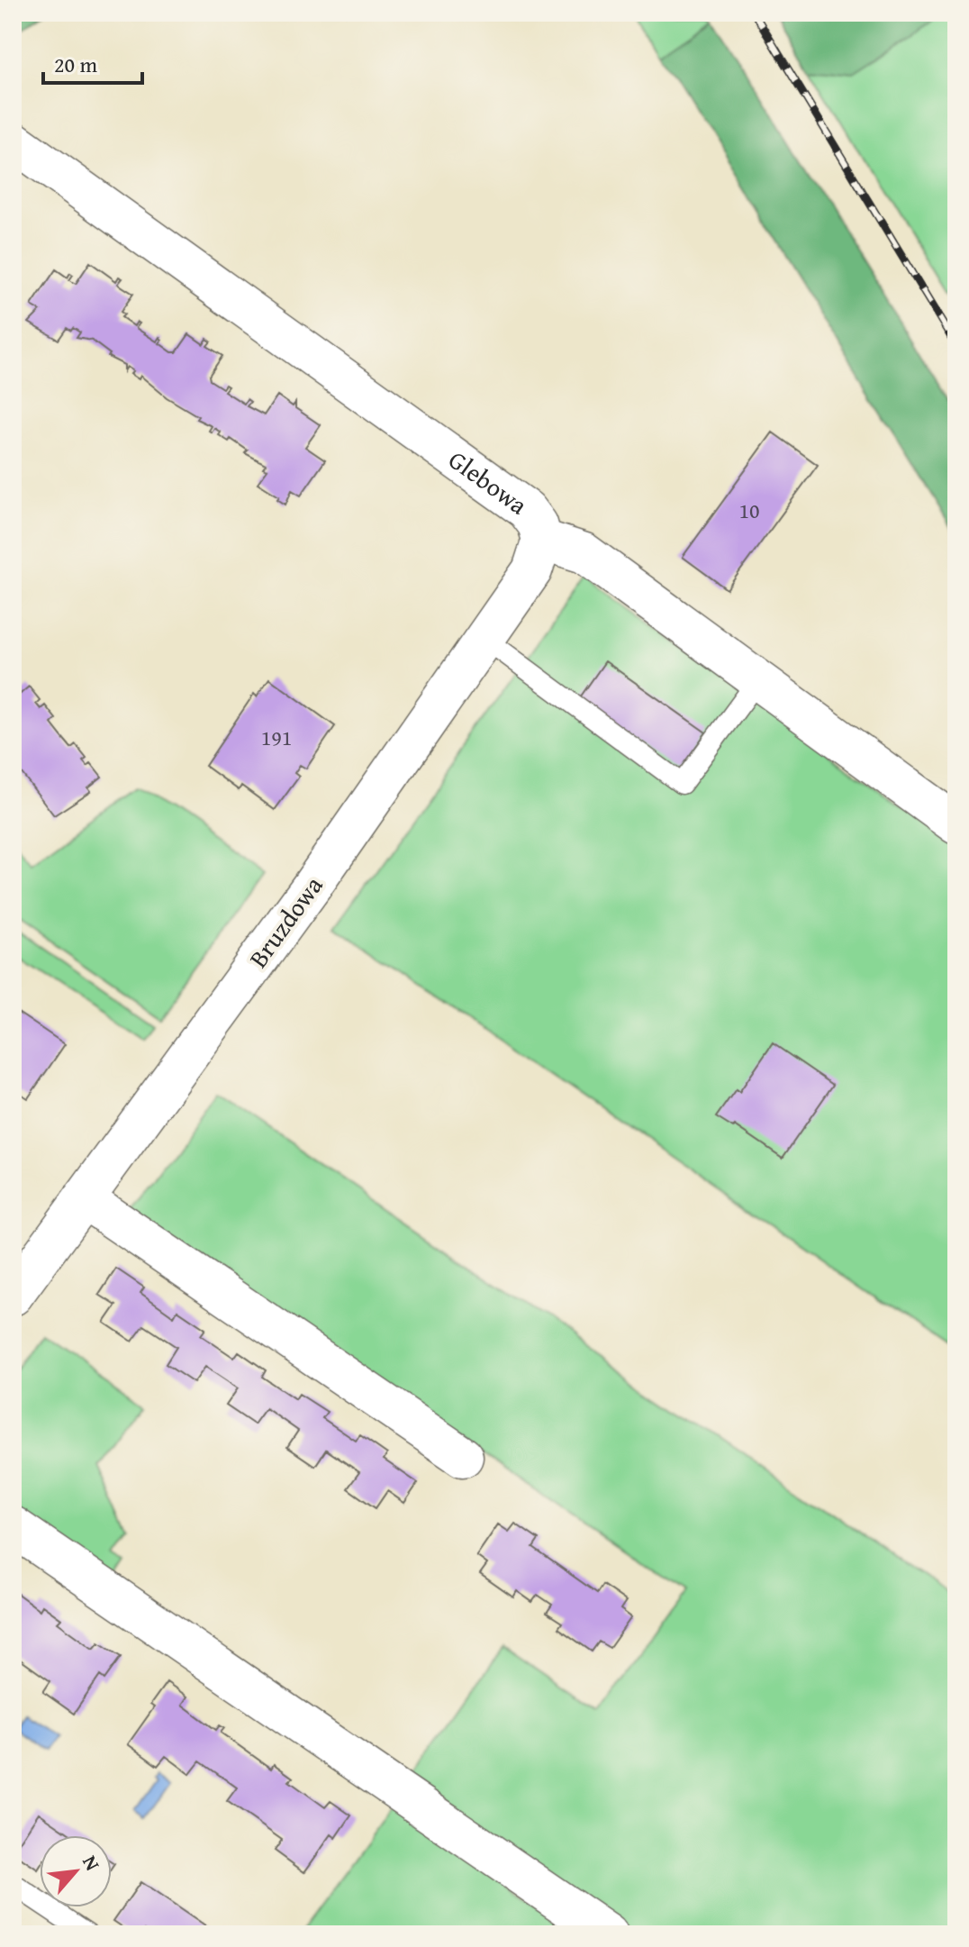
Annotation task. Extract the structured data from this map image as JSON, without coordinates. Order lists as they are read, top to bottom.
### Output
{
  "streets": {
    "street": ["Glebowa", "Bruzdowa"]
  },
  "crossings": [
    ["Glebowa", "Bruzdowa"]
  ],
  "house_numbers": ["10", "191"],
  "scale_bar": "20 m",
  "north": "top right"
}
